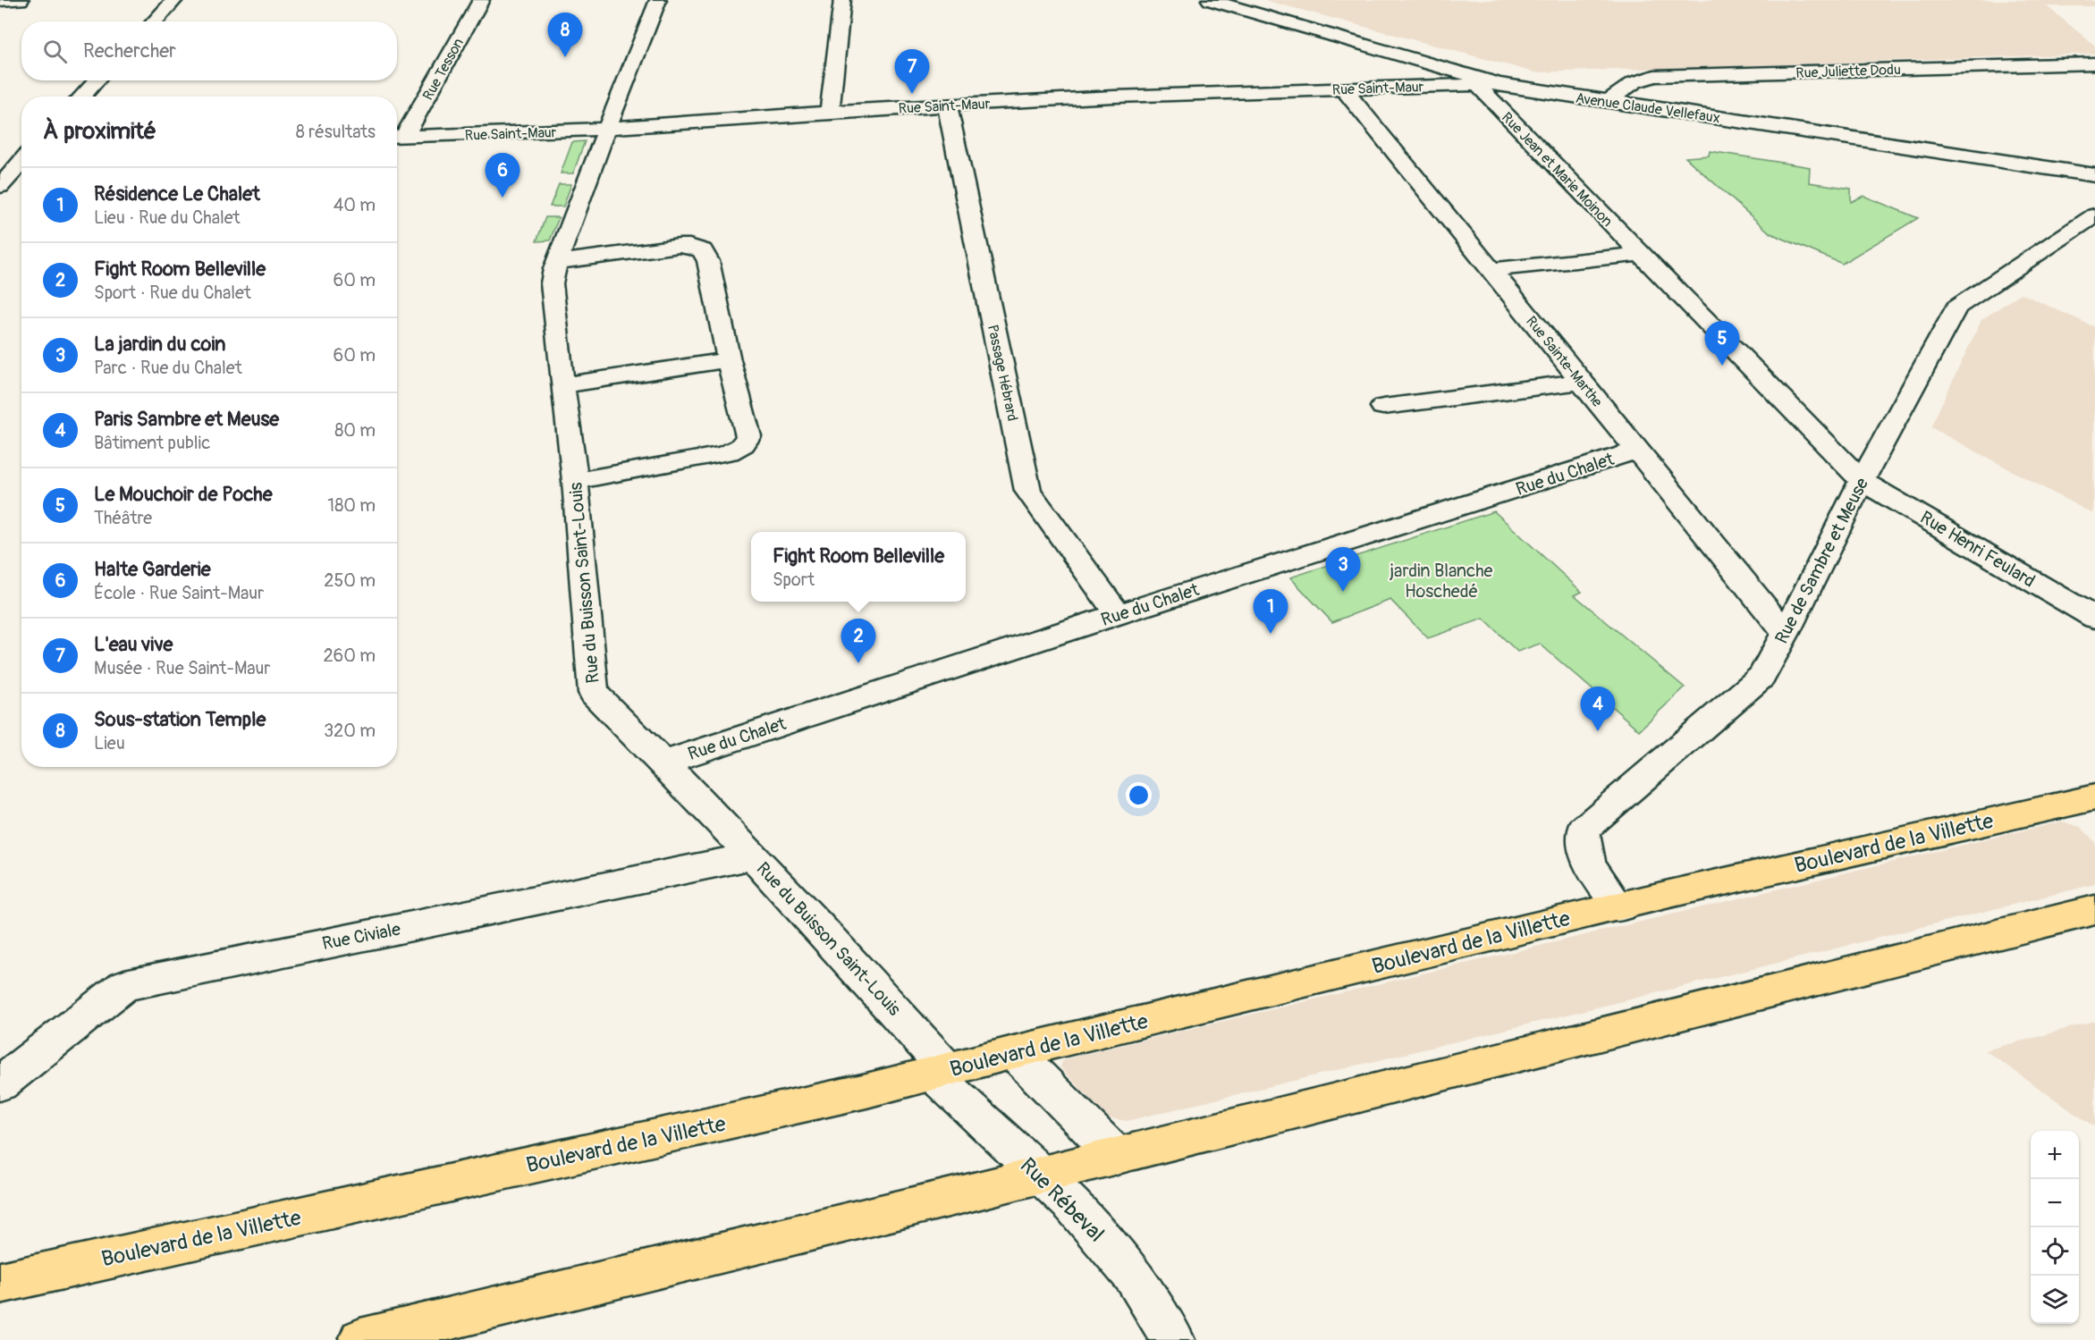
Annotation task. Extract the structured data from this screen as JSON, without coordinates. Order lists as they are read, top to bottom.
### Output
{
  "streets": {
    "main road": ["Boulevard de la Villette"],
    "street": [
      "Rue Tesson",
      "Rue Juliette Dodu",
      "Rue Saint-Maur",
      "Avenue Claude Vellefaux",
      "Rue Jean et Marie Moinon",
      "Rue Sainte-Marthe",
      "Passage Hébrard",
      "Rue du Chalet",
      "Rue Henri Feulard",
      "Rue de Sambre et Meuse",
      "Rue du Buisson Saint-Louis",
      "Rue Civiale",
      "Rue Rébeval"
    ]
  },
  "crossings": [
    ["Rue Tesson", "Rue Saint-Maur"],
    ["Rue Juliette Dodu", "Avenue Claude Vellefaux"],
    ["Rue Saint-Maur", "Avenue Claude Vellefaux"],
    ["Rue Saint-Maur", "Rue Jean et Marie Moinon"],
    ["Rue Saint-Maur", "Rue Sainte-Marthe"],
    ["Rue Saint-Maur", "Passage Hébrard"],
    ["Rue Saint-Maur", "Rue du Buisson Saint-Louis"],
    ["Rue Jean et Marie Moinon", "Rue Henri Feulard"],
    ["Rue Jean et Marie Moinon", "Rue de Sambre et Meuse"],
    ["Rue Sainte-Marthe", "Rue du Chalet"],
    ["Rue Sainte-Marthe", "Rue de Sambre et Meuse"],
    ["Passage Hébrard", "Rue du Chalet"],
    ["Rue du Chalet", "Rue du Buisson Saint-Louis"],
    ["Rue Henri Feulard", "Rue de Sambre et Meuse"],
    ["Rue de Sambre et Meuse", "Boulevard de la Villette"],
    ["Rue du Buisson Saint-Louis", "Boulevard de la Villette"],
    ["Rue du Buisson Saint-Louis", "Rue Civiale"],
    ["Rue du Buisson Saint-Louis", "Rue Rébeval"],
    ["Boulevard de la Villette", "Rue Rébeval"]
  ],
  "parks": ["jardin Blanche Hoschedé"],
  "page": {
    "pins": [
      "8",
      "7",
      "6",
      "5",
      "3",
      "1",
      "2",
      "4"
    ],
    "search": "Rechercher",
    "heading": ["À proximité", "8 résultats"],
    "list": [
      {
        "mark": "1",
        "name": "Résidence Le Chalet",
        "note": "Lieu · Rue du Chalet",
        "value": "40 m"
      },
      {
        "mark": "2",
        "name": "Fight Room Belleville",
        "note": "Sport · Rue du Chalet",
        "value": "60 m"
      },
      {
        "mark": "3",
        "name": "La jardin du coin",
        "note": "Parc · Rue du Chalet",
        "value": "60 m"
      },
      {
        "mark": "4",
        "name": "Paris Sambre et Meuse",
        "note": "Bâtiment public",
        "value": "80 m"
      },
      {
        "mark": "5",
        "name": "Le Mouchoir de Poche",
        "note": "Théâtre",
        "value": "180 m"
      },
      {
        "mark": "6",
        "name": "Halte Garderie",
        "note": "École · Rue Saint-Maur",
        "value": "250 m"
      },
      {
        "mark": "7",
        "name": "L'eau vive",
        "note": "Musée · Rue Saint-Maur",
        "value": "260 m"
      },
      {
        "mark": "8",
        "name": "Sous-station Temple",
        "note": "Lieu",
        "value": "320 m"
      }
    ],
    "popup": ["Fight Room Belleville", "Sport"],
    "map_buttons": ["+", "−"]
  }
}
